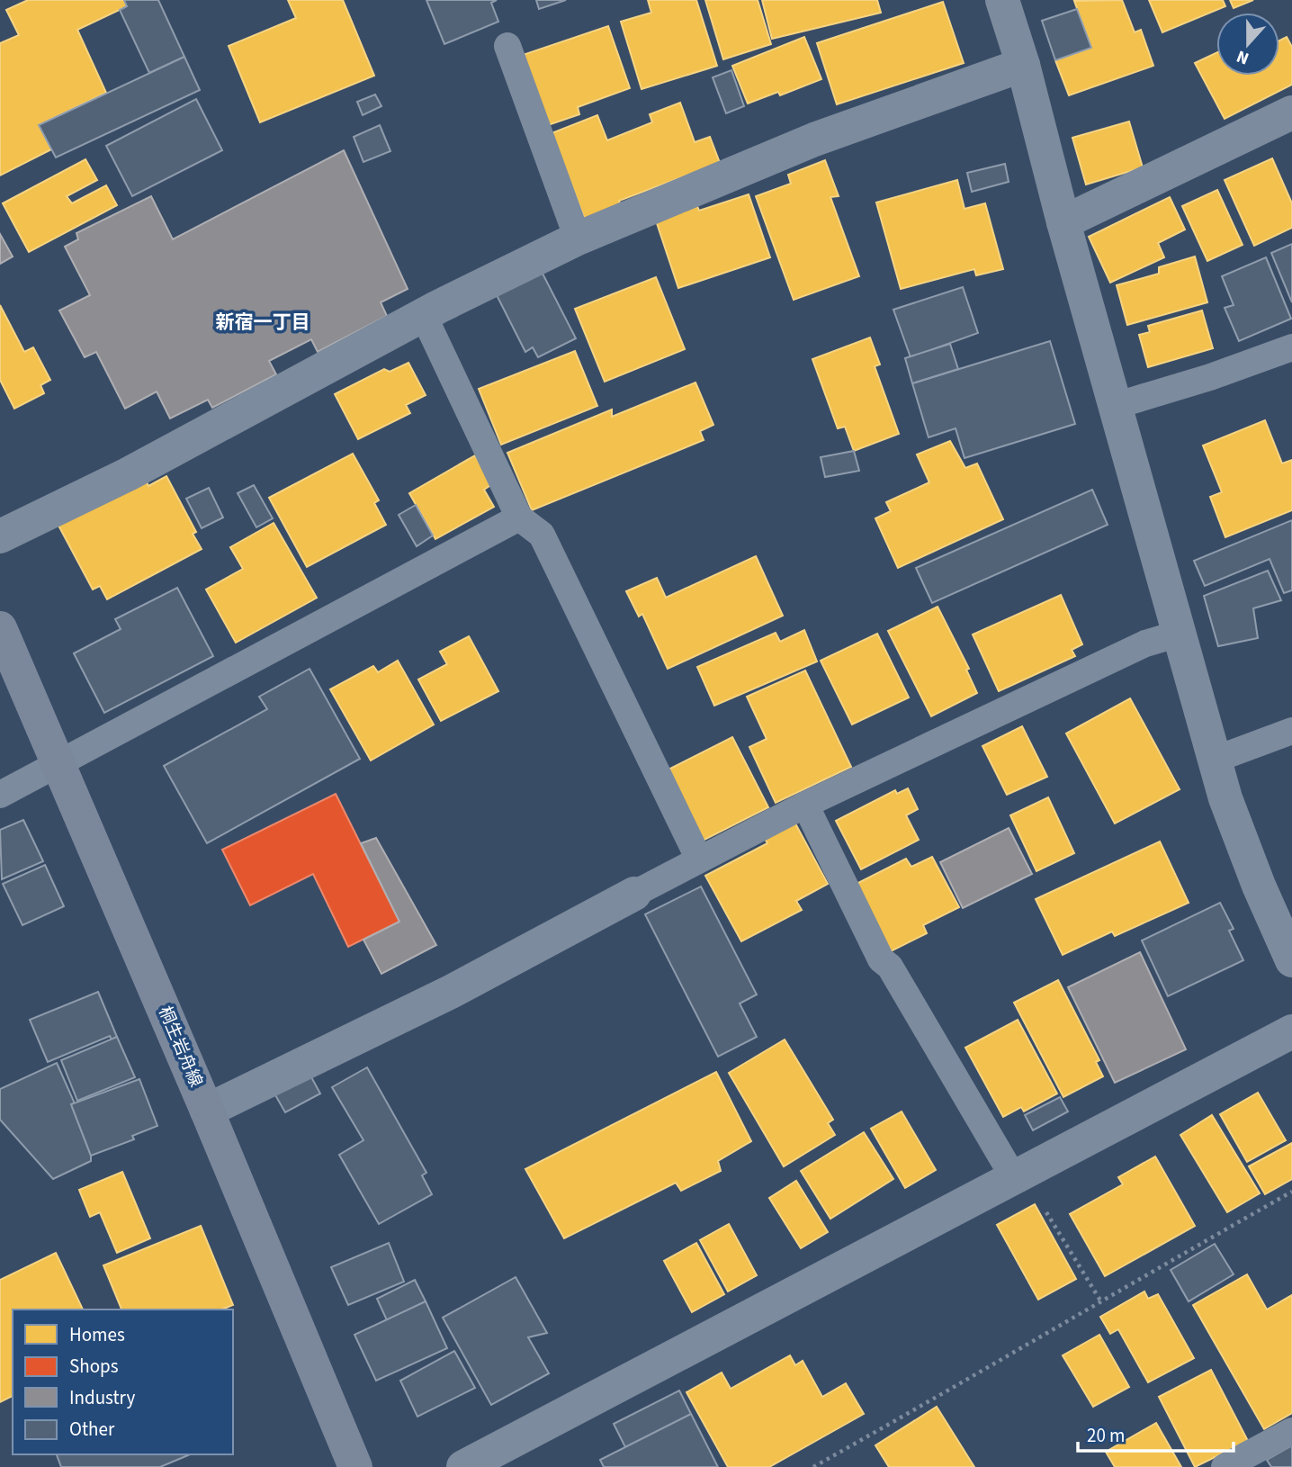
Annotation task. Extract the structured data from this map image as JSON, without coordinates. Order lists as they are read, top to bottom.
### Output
{
  "streets": {
    "main road": ["桐生岩舟線"]
  },
  "districts": ["新宿一丁目"],
  "legend": [
    "Homes",
    "Shops",
    "Industry",
    "Other"
  ],
  "scale_bar": "20 m",
  "north": "bottom"
}
